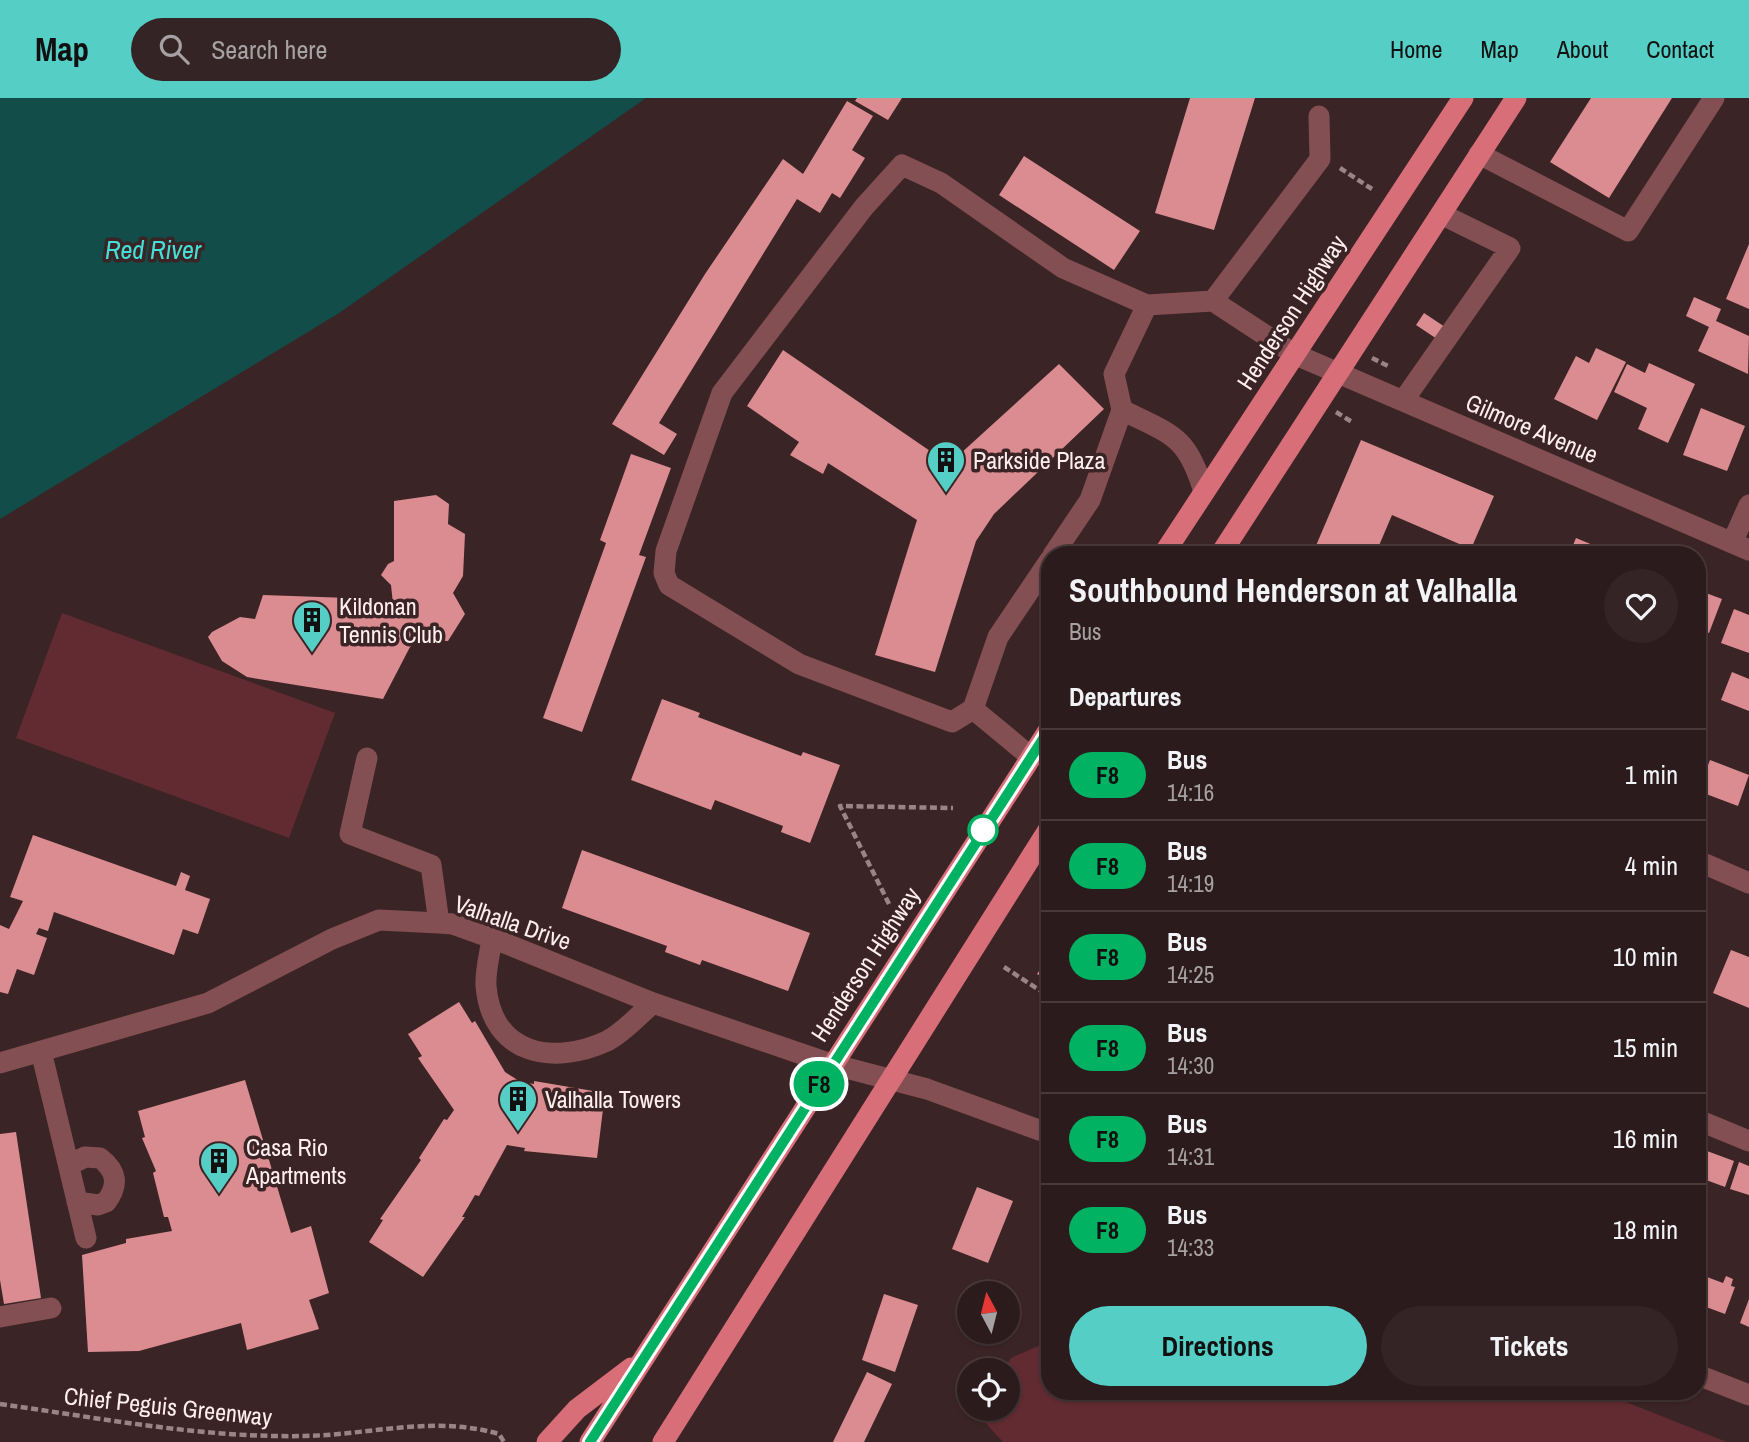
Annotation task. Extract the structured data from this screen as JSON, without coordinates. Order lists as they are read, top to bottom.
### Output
{
  "streets": {
    "main road": ["Henderson Highway"],
    "street": ["Gilmore Avenue", "Valhalla Drive"],
    "path": ["Chief Peguis Greenway"]
  },
  "crossings": [
    ["Henderson Highway", "Gilmore Avenue"],
    ["Henderson Highway", "Valhalla Drive"]
  ],
  "water": ["Red River"],
  "places": {
    "building": [
      "Parkside Plaza",
      "Kildonan Tennis Club",
      "Valhalla Towers",
      "Casa Rio Apartments"
    ]
  },
  "lines": ["bus line F8"],
  "north": "top",
  "page": {
    "header": "Map",
    "search": "Search here",
    "nav": [
      "Home",
      "Map",
      "About",
      "Contact"
    ],
    "on_map": "F8",
    "heading": [
      ["Southbound Henderson at Valhalla", "Bus"],
      "Departures"
    ],
    "list": [
      {
        "mark": "F8",
        "name": "Bus",
        "note": "14:16",
        "value": "1 min"
      },
      {
        "mark": "F8",
        "name": "Bus",
        "note": "14:19",
        "value": "4 min"
      },
      {
        "mark": "F8",
        "name": "Bus",
        "note": "14:25",
        "value": "10 min"
      },
      {
        "mark": "F8",
        "name": "Bus",
        "note": "14:30",
        "value": "15 min"
      },
      {
        "mark": "F8",
        "name": "Bus",
        "note": "14:31",
        "value": "16 min"
      },
      {
        "mark": "F8",
        "name": "Bus",
        "note": "14:33",
        "value": "18 min"
      }
    ],
    "buttons": ["Directions", "Tickets"]
  }
}
